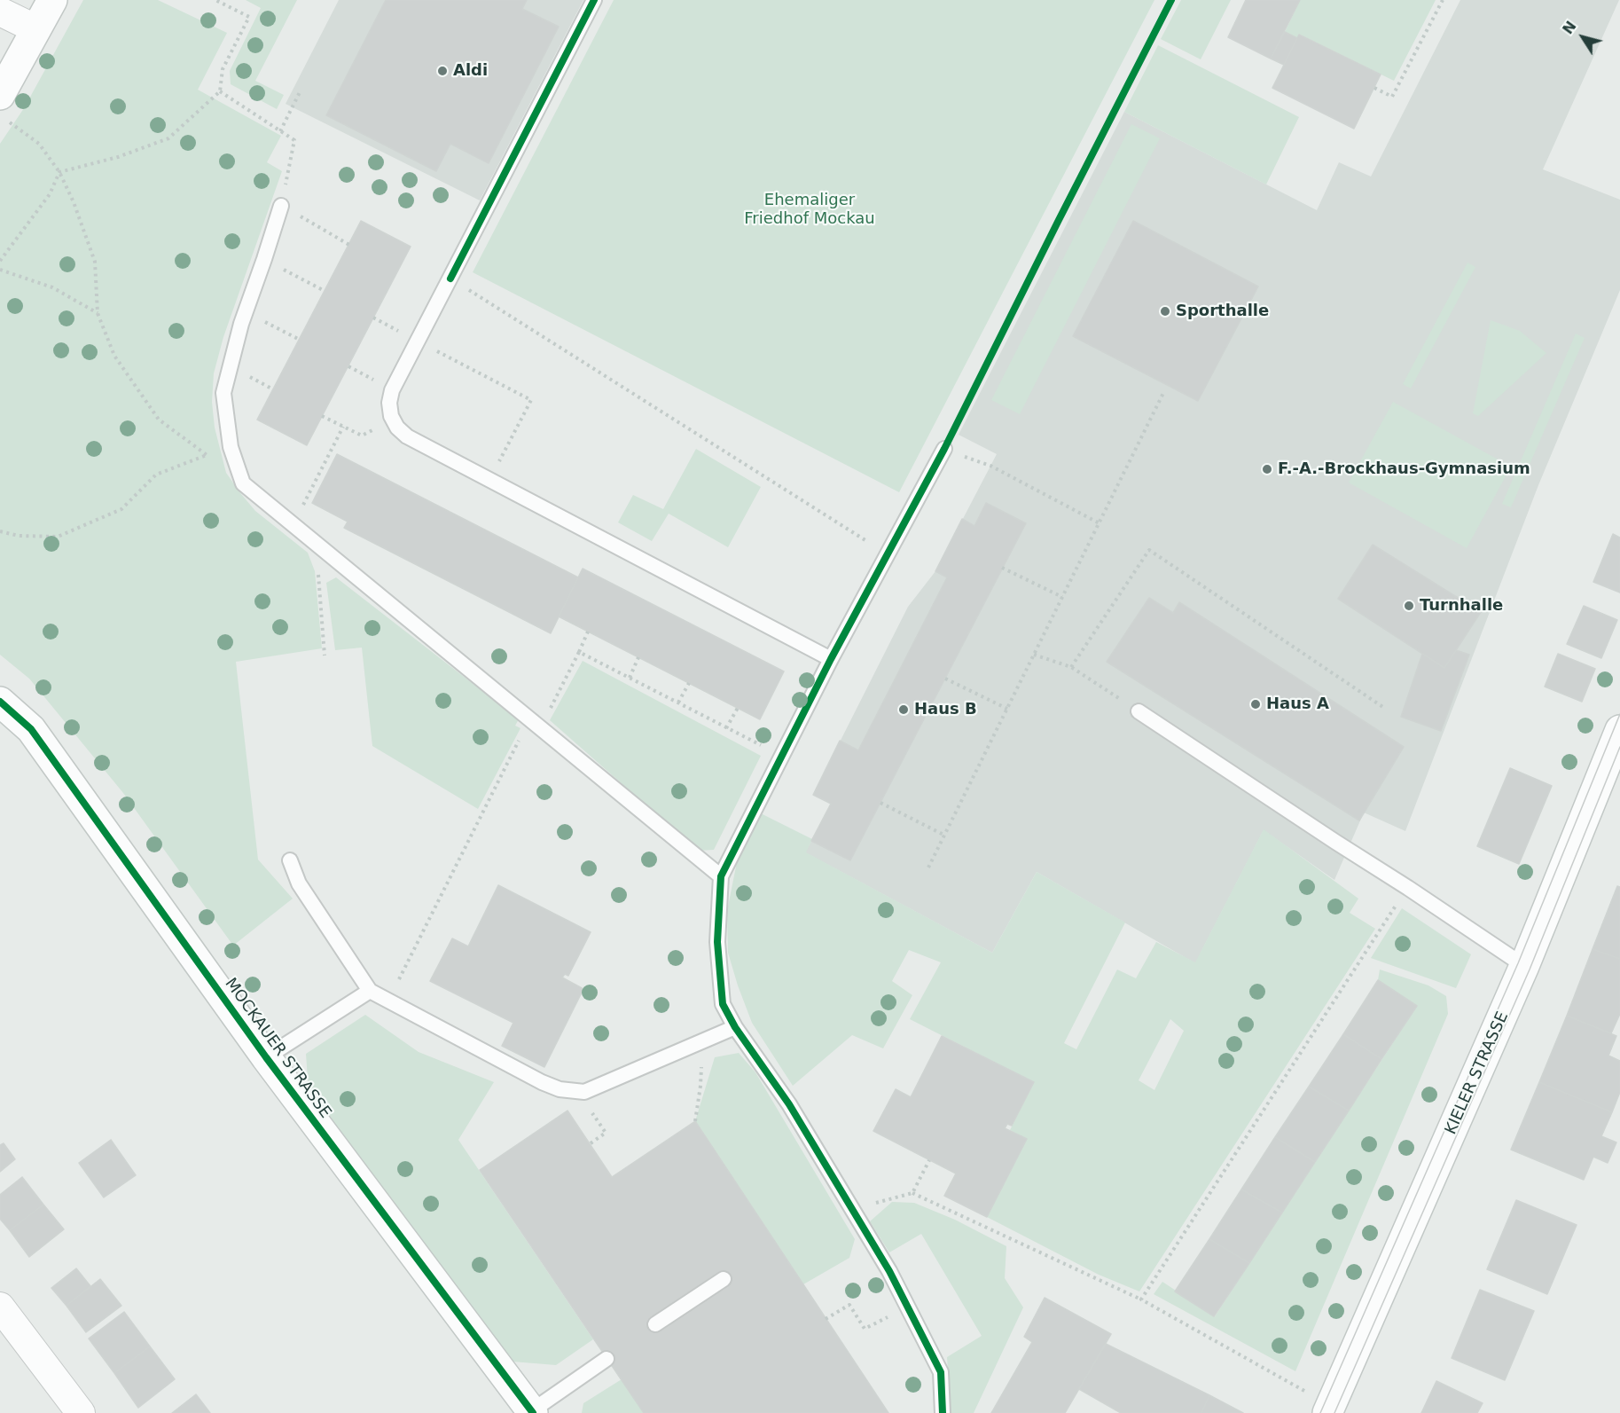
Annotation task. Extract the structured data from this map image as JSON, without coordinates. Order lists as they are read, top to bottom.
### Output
{
  "streets": {
    "street": ["MOCKAUER STRASSE", "KIELER STRASSE"]
  },
  "parks": ["Ehemaliger Friedhof Mockau"],
  "places": [
    "Aldi",
    "Sporthalle",
    "F.-A.-Brockhaus-Gymnasium",
    "Turnhalle",
    "Haus A",
    "Haus B"
  ],
  "north": "top left"
}
